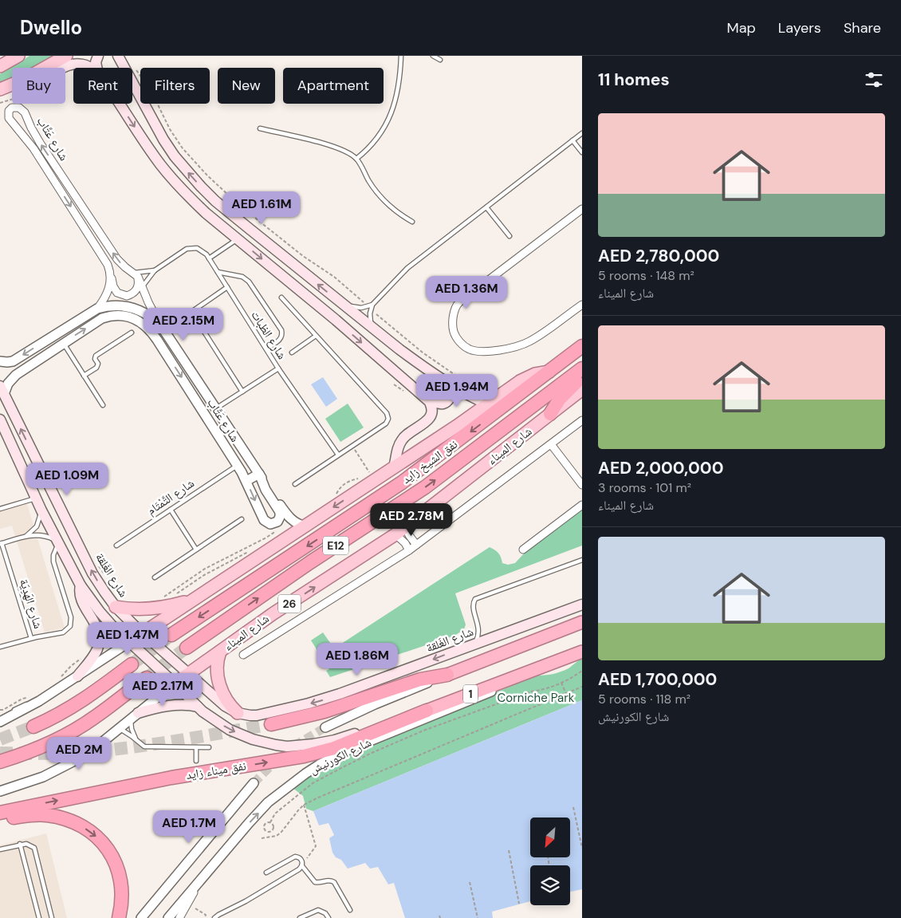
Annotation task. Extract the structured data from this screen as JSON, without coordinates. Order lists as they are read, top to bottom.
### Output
{
  "streets": {
    "highway": [
      "نفق الشيخ زايد",
      "E12",
      "1",
      "شارع الكورنيش",
      "نفق ميناء زايد"
    ],
    "main road": ["شارع الميناء", "شارع الغَلقة", "26"],
    "street": ["شارع عَتَّاب"],
    "lane": ["شارع الظبات", "شارع التَّمْتَام", "شارع الهَدِيَة"]
  },
  "crossings": [
    ["شارع عَتَّاب", "شارع الظبات"],
    ["شارع عَتَّاب", "شارع التَّمْتَام"],
    ["شارع عَتَّاب", "شارع الغَلقة"],
    ["شارع الميناء", "شارع الغَلقة"],
    ["شارع الكورنيش", "نفق ميناء زايد"]
  ],
  "parks": ["Corniche Park"],
  "north": "bottom left",
  "page": {
    "header": "Dwello",
    "nav": ["Map", "Layers", "Share"],
    "heading": "11 homes",
    "chip": [
      "Buy",
      "Rent",
      "Filters",
      "New",
      "Apartment"
    ],
    "list": [
      {
        "name": "AED 2,780,000",
        "note": "5 rooms · 148 m² · شارع الميناء"
      },
      {
        "name": "AED 2,000,000",
        "note": "3 rooms · 101 m² · شارع الميناء"
      },
      {
        "name": "AED 1,700,000",
        "note": "5 rooms · 118 m² · شارع الكورنيش"
      }
    ],
    "price": [
      "AED 1.61M",
      "AED 1.36M",
      "AED 2.15M",
      "AED 1.94M",
      "AED 1.09M",
      "AED 2.78M",
      "AED 1.47M",
      "AED 1.86M",
      "AED 2.17M",
      "AED 2M",
      "AED 1.7M"
    ]
  }
}
